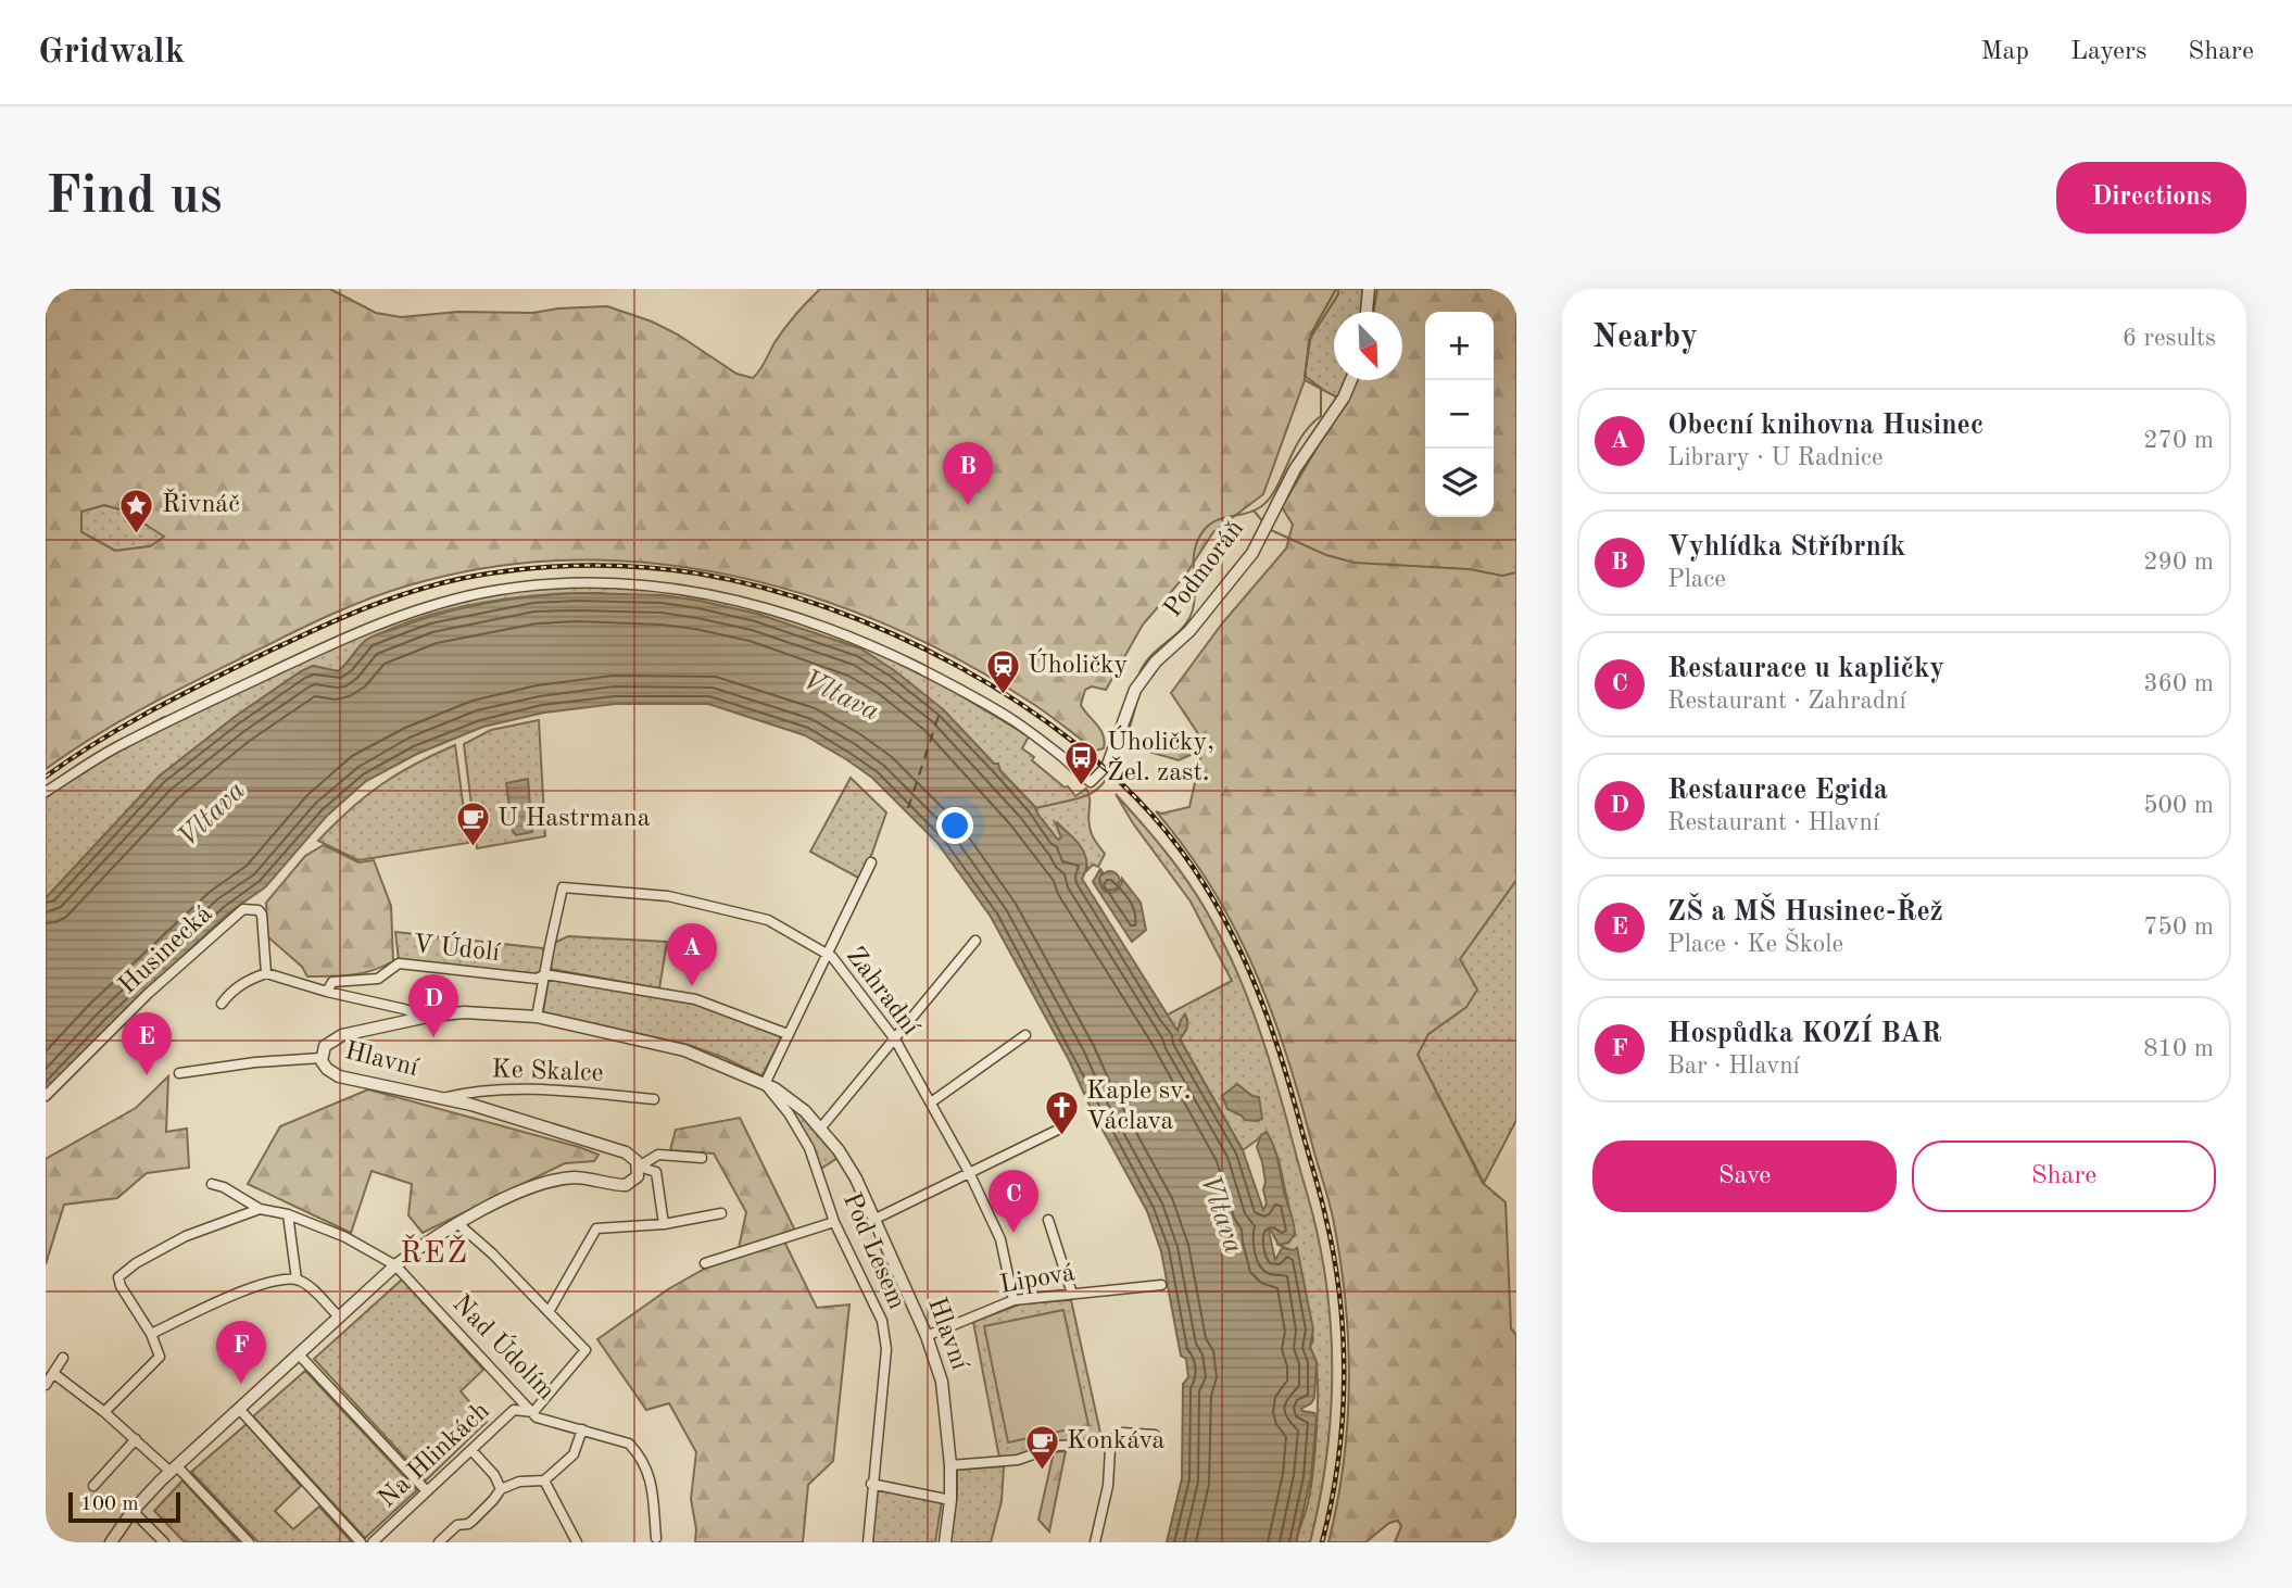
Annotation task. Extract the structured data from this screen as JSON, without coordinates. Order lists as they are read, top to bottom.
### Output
{
  "streets": {
    "street": [
      "Podmoráň",
      "V Údolí",
      "Husinecká",
      "Zahradní",
      "Hlavní",
      "Ke Skalce",
      "Pod Lesem",
      "Lipová",
      "Nad Údolím",
      "Na Hlinkách"
    ]
  },
  "crossings": [
    ["V Údolí", "Zahradní"],
    ["Zahradní", "Hlavní"],
    ["Zahradní", "Lipová"],
    ["Hlavní", "Ke Skalce"],
    ["Hlavní", "Pod Lesem"],
    ["Hlavní", "Lipová"],
    ["Nad Údolím", "Na Hlinkách"]
  ],
  "districts": ["ŘEŽ"],
  "water": ["Vltava"],
  "places": {
    "place": ["Řivnáč"],
    "station": ["Úholičky"],
    "bus stop": ["Úholičky, Žel. zast."],
    "cafe": ["U Hastrmana", "Konkáva"],
    "church": ["Kaple sv. Václava"]
  },
  "scale_bar": "100 m",
  "north": "bottom right",
  "page": {
    "header": "Gridwalk",
    "nav": ["Map", "Layers", "Share"],
    "buttons": [
      "Directions",
      ["Save", "Share"]
    ],
    "title": "Find us",
    "heading": ["Nearby", "6 results"],
    "map_buttons": ["+", "−"],
    "list": [
      {
        "mark": "A",
        "name": "Obecní knihovna Husinec",
        "note": "Library · U Radnice",
        "value": "270 m"
      },
      {
        "mark": "B",
        "name": "Vyhlídka Stříbrník",
        "note": "Place",
        "value": "290 m"
      },
      {
        "mark": "C",
        "name": "Restaurace u kapličky",
        "note": "Restaurant · Zahradní",
        "value": "360 m"
      },
      {
        "mark": "D",
        "name": "Restaurace Egida",
        "note": "Restaurant · Hlavní",
        "value": "500 m"
      },
      {
        "mark": "E",
        "name": "ZŠ a MŠ Husinec-Řež",
        "note": "Place · Ke Škole",
        "value": "750 m"
      },
      {
        "mark": "F",
        "name": "Hospůdka KOZÍ BAR",
        "note": "Bar · Hlavní",
        "value": "810 m"
      }
    ],
    "pins": [
      "B",
      "A",
      "D",
      "E",
      "C",
      "F"
    ],
    "scale": "100 m"
  }
}
